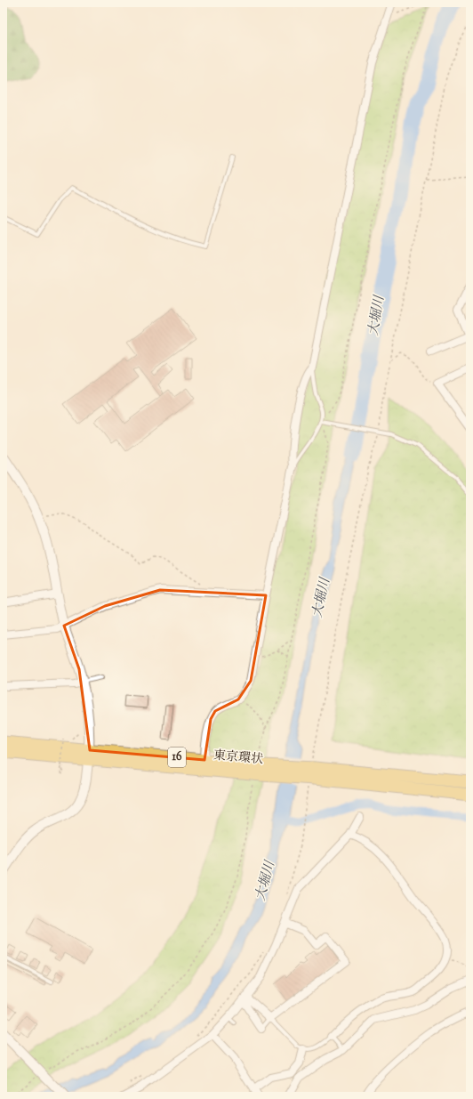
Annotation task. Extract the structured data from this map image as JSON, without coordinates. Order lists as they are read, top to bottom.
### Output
{
  "streets": {
    "highway": ["16", "東京環状"]
  },
  "water": ["大堀川"]
}
